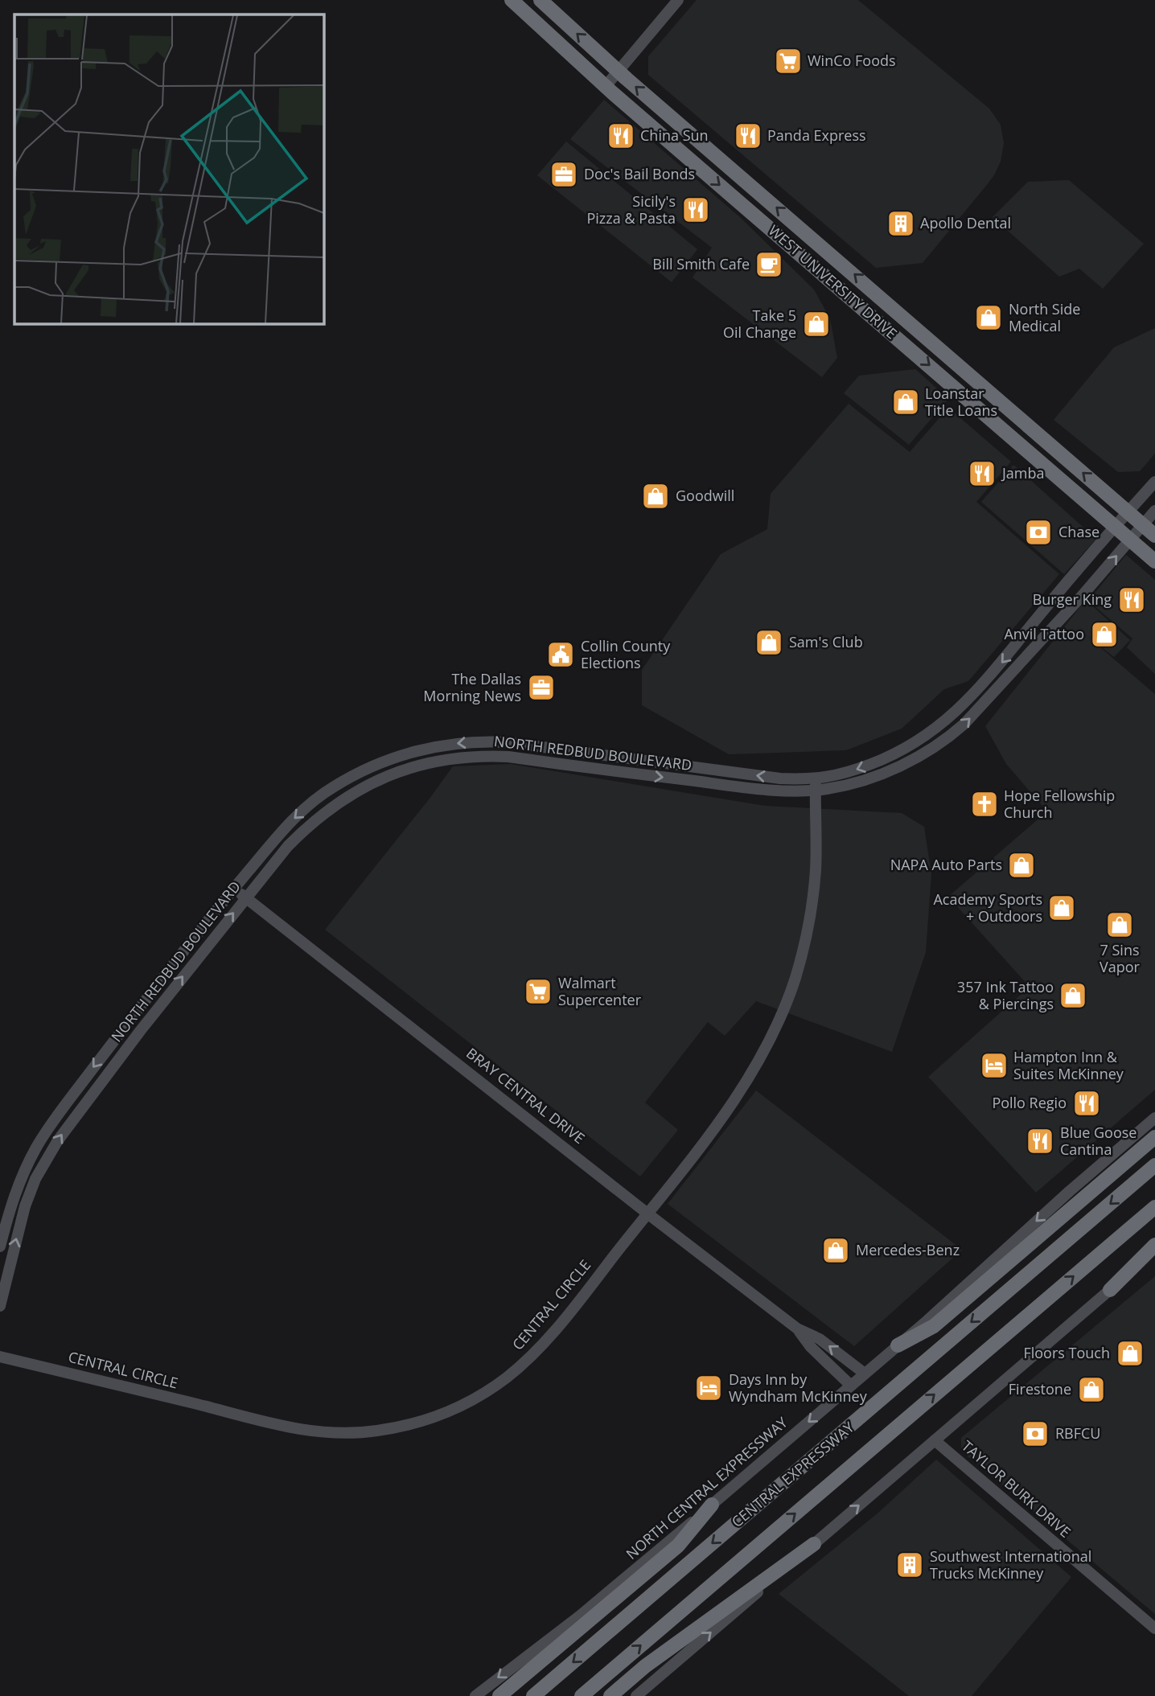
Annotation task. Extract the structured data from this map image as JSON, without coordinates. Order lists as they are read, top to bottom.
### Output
{
  "streets": {
    "highway": ["WEST UNIVERSITY DRIVE", "CENTRAL EXPRESSWAY"],
    "street": [
      "NORTH REDBUD BOULEVARD",
      "BRAY CENTRAL DRIVE",
      "CENTRAL CIRCLE",
      "NORTH CENTRAL EXPRESSWAY",
      "TAYLOR BURK DRIVE"
    ]
  },
  "crossings": [
    ["WEST UNIVERSITY DRIVE", "NORTH REDBUD BOULEVARD"],
    ["NORTH REDBUD BOULEVARD", "BRAY CENTRAL DRIVE"],
    ["NORTH REDBUD BOULEVARD", "CENTRAL CIRCLE"],
    ["BRAY CENTRAL DRIVE", "CENTRAL CIRCLE"],
    ["BRAY CENTRAL DRIVE", "NORTH CENTRAL EXPRESSWAY"]
  ],
  "places": {
    "supermarket": ["WinCo Foods", "Walmart Supercenter"],
    "restaurant": [
      "China Sun",
      "Panda Express",
      "Sicily's Pizza & Pasta",
      "Jamba",
      "Burger King",
      "Pollo Regio",
      "Blue Goose Cantina"
    ],
    "office": ["Doc's Bail Bonds", "The Dallas Morning News"],
    "building": ["Apollo Dental", "Southwest International Trucks McKinney"],
    "cafe": ["Bill Smith Cafe"],
    "shop": [
      "North Side Medical",
      "Take 5 Oil Change",
      "Loanstar Title Loans",
      "Goodwill",
      "Anvil Tattoo",
      "Sam's Club",
      "NAPA Auto Parts",
      "Academy Sports + Outdoors",
      "7 Sins Vapor",
      "357 Ink Tattoo & Piercings",
      "Mercedes-Benz",
      "Floors Touch",
      "Firestone"
    ],
    "bank": ["Chase", "RBFCU"],
    "public building": ["Collin County Elections"],
    "church": ["Hope Fellowship Church"],
    "hotel": ["Hampton Inn & Suites McKinney", "Days Inn by Wyndham McKinney"]
  }
}
